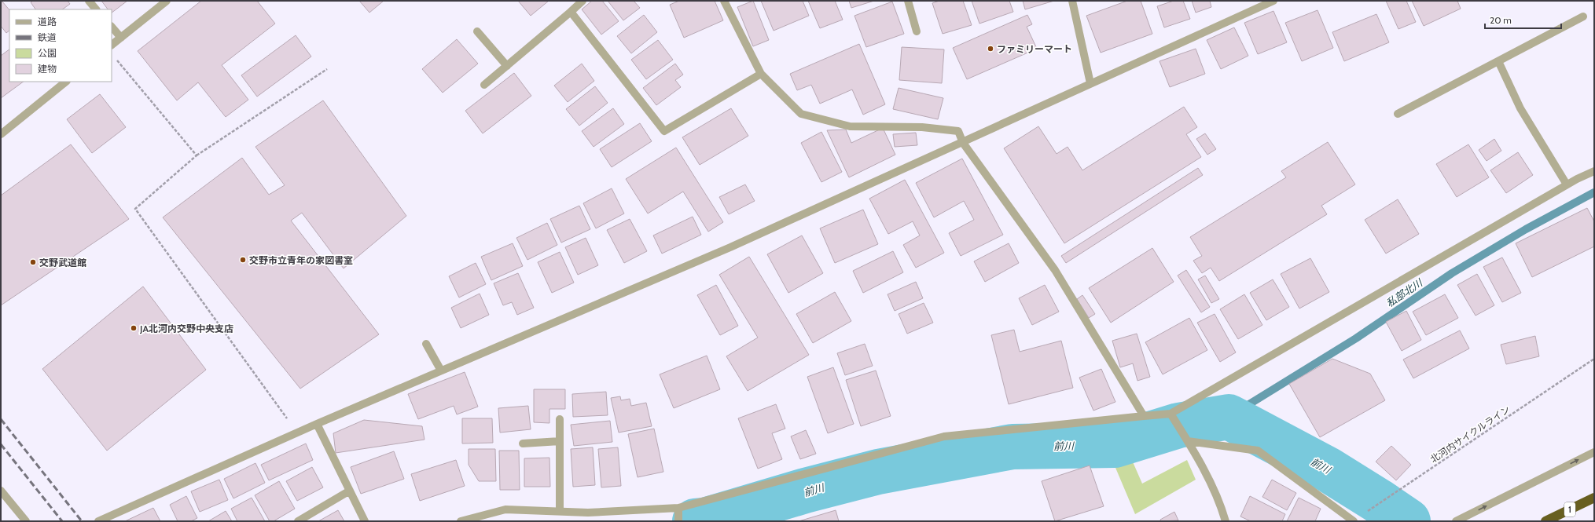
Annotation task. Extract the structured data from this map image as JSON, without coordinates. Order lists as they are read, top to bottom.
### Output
{
  "streets": {
    "highway": ["1"],
    "path": ["北河内サイクルライン"]
  },
  "water": ["私部北川", "前川"],
  "places": [
    "ファミリーマート",
    "交野市立青年の家図書室",
    "交野武道館",
    "JA北河内交野中央支店"
  ],
  "legend": [
    "道路",
    "鉄道",
    "公園",
    "建物"
  ],
  "scale_bar": "20 m"
}
